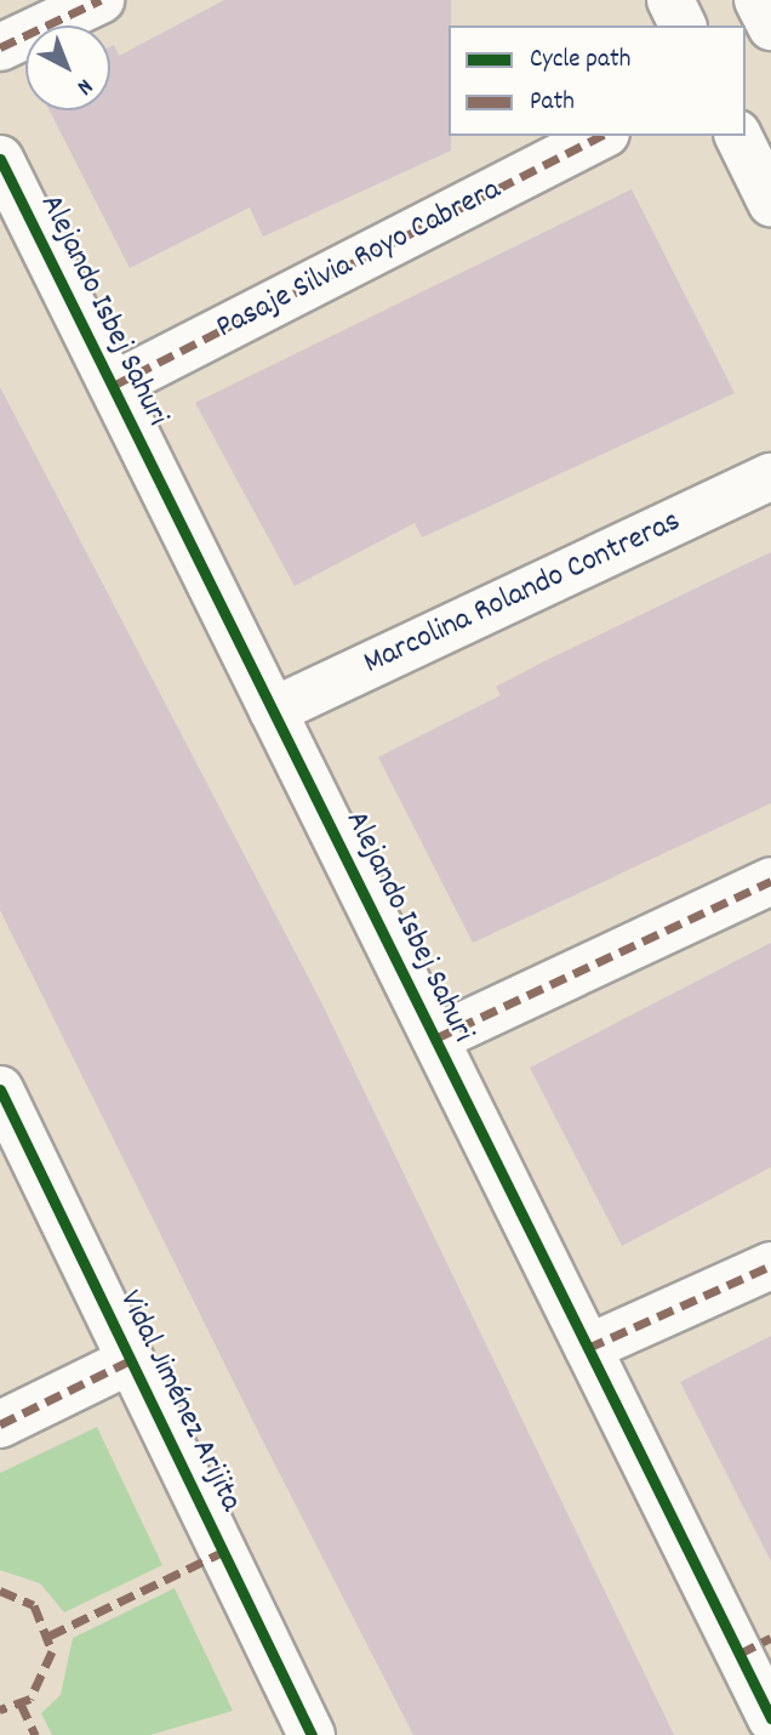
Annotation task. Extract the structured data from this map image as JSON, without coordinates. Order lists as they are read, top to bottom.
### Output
{
  "streets": {
    "street": [
      "Pasaje Silvia Royo Cabrera",
      "Alejando Isbej Sahuri",
      "Marcolina Rolando Contreras",
      "Vidal Jiménez Arijita"
    ]
  },
  "crossings": [
    ["Pasaje Silvia Royo Cabrera", "Alejando Isbej Sahuri"],
    ["Alejando Isbej Sahuri", "Marcolina Rolando Contreras"]
  ],
  "legend": ["Cycle path", "Path"],
  "north": "bottom right"
}
